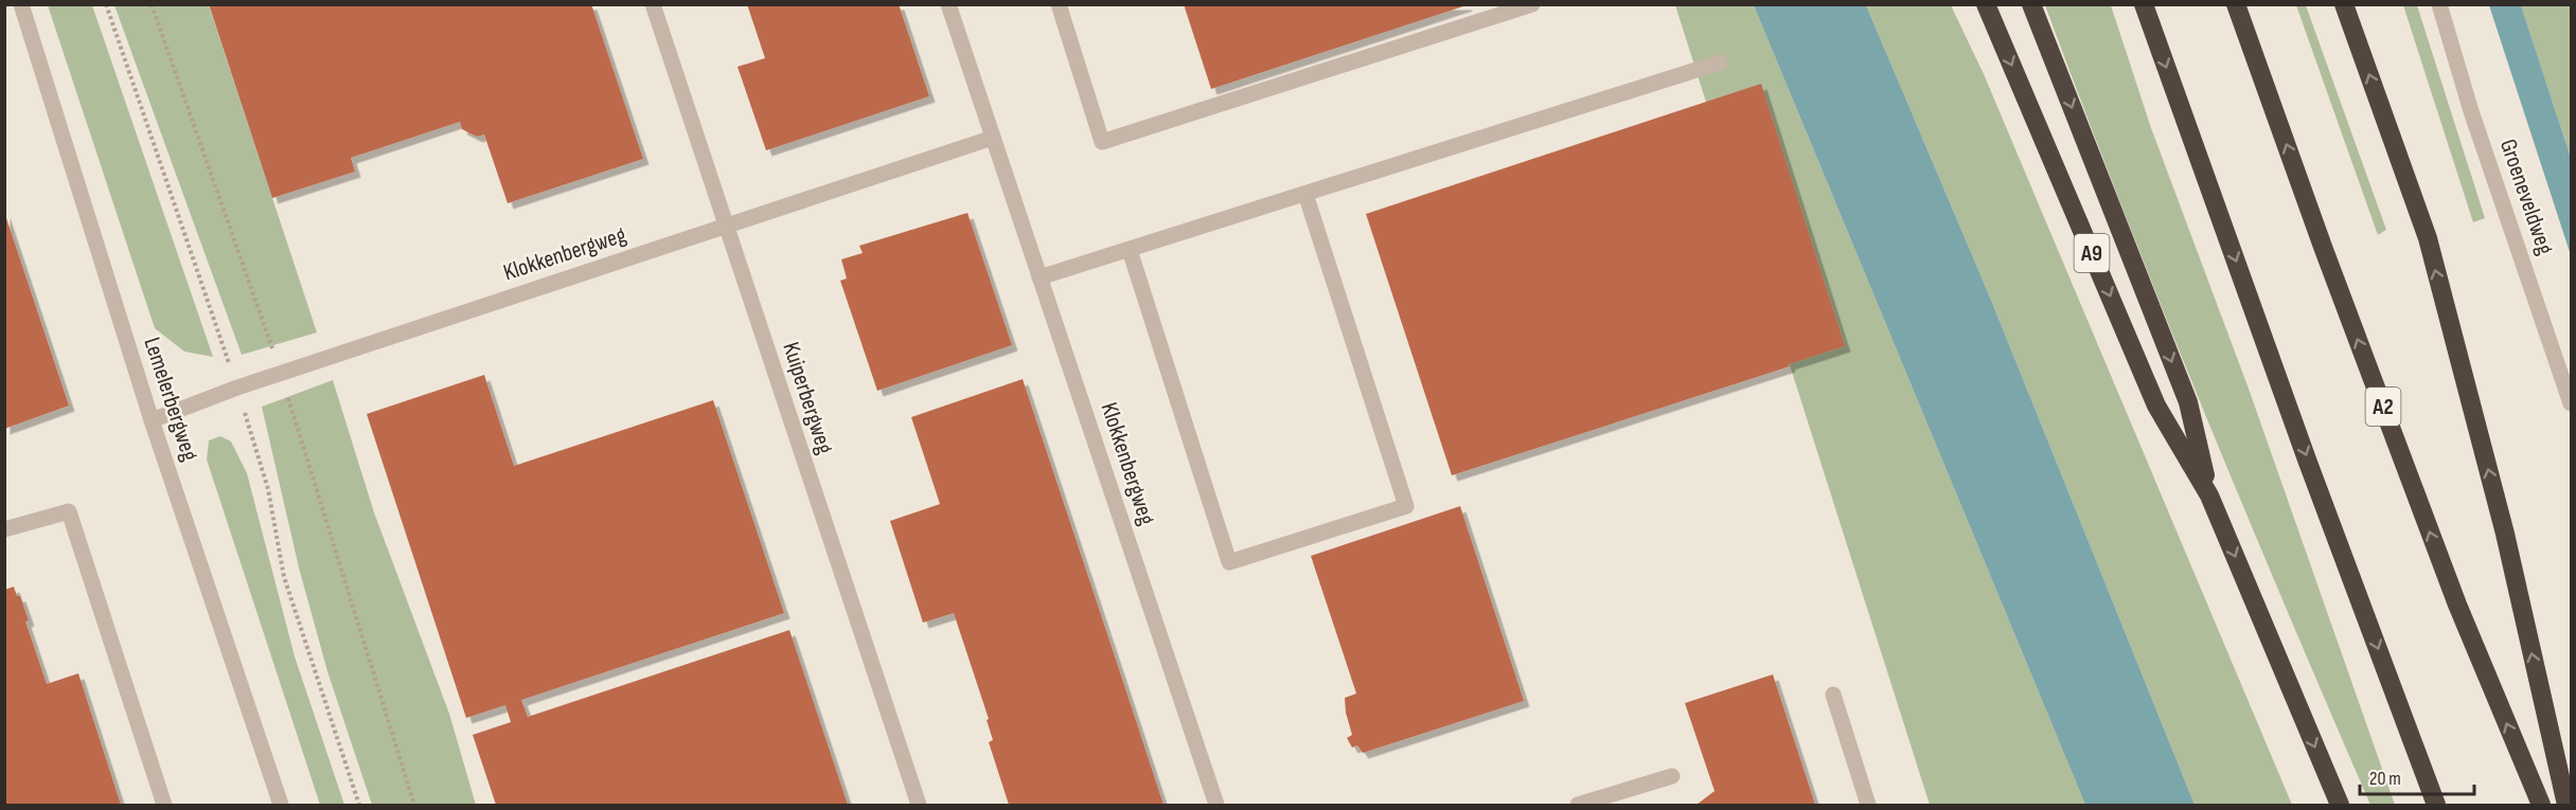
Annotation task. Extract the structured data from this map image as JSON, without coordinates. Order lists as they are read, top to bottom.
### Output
{
  "streets": {
    "highway": ["A9", "A2"],
    "street": [
      "Groeneveldweg",
      "Klokkenbergweg",
      "Kuiperbergweg",
      "Lemelerbergweg"
    ]
  },
  "crossings": [
    ["Klokkenbergweg", "Kuiperbergweg"],
    ["Klokkenbergweg", "Lemelerbergweg"]
  ],
  "scale_bar": "20 m"
}
